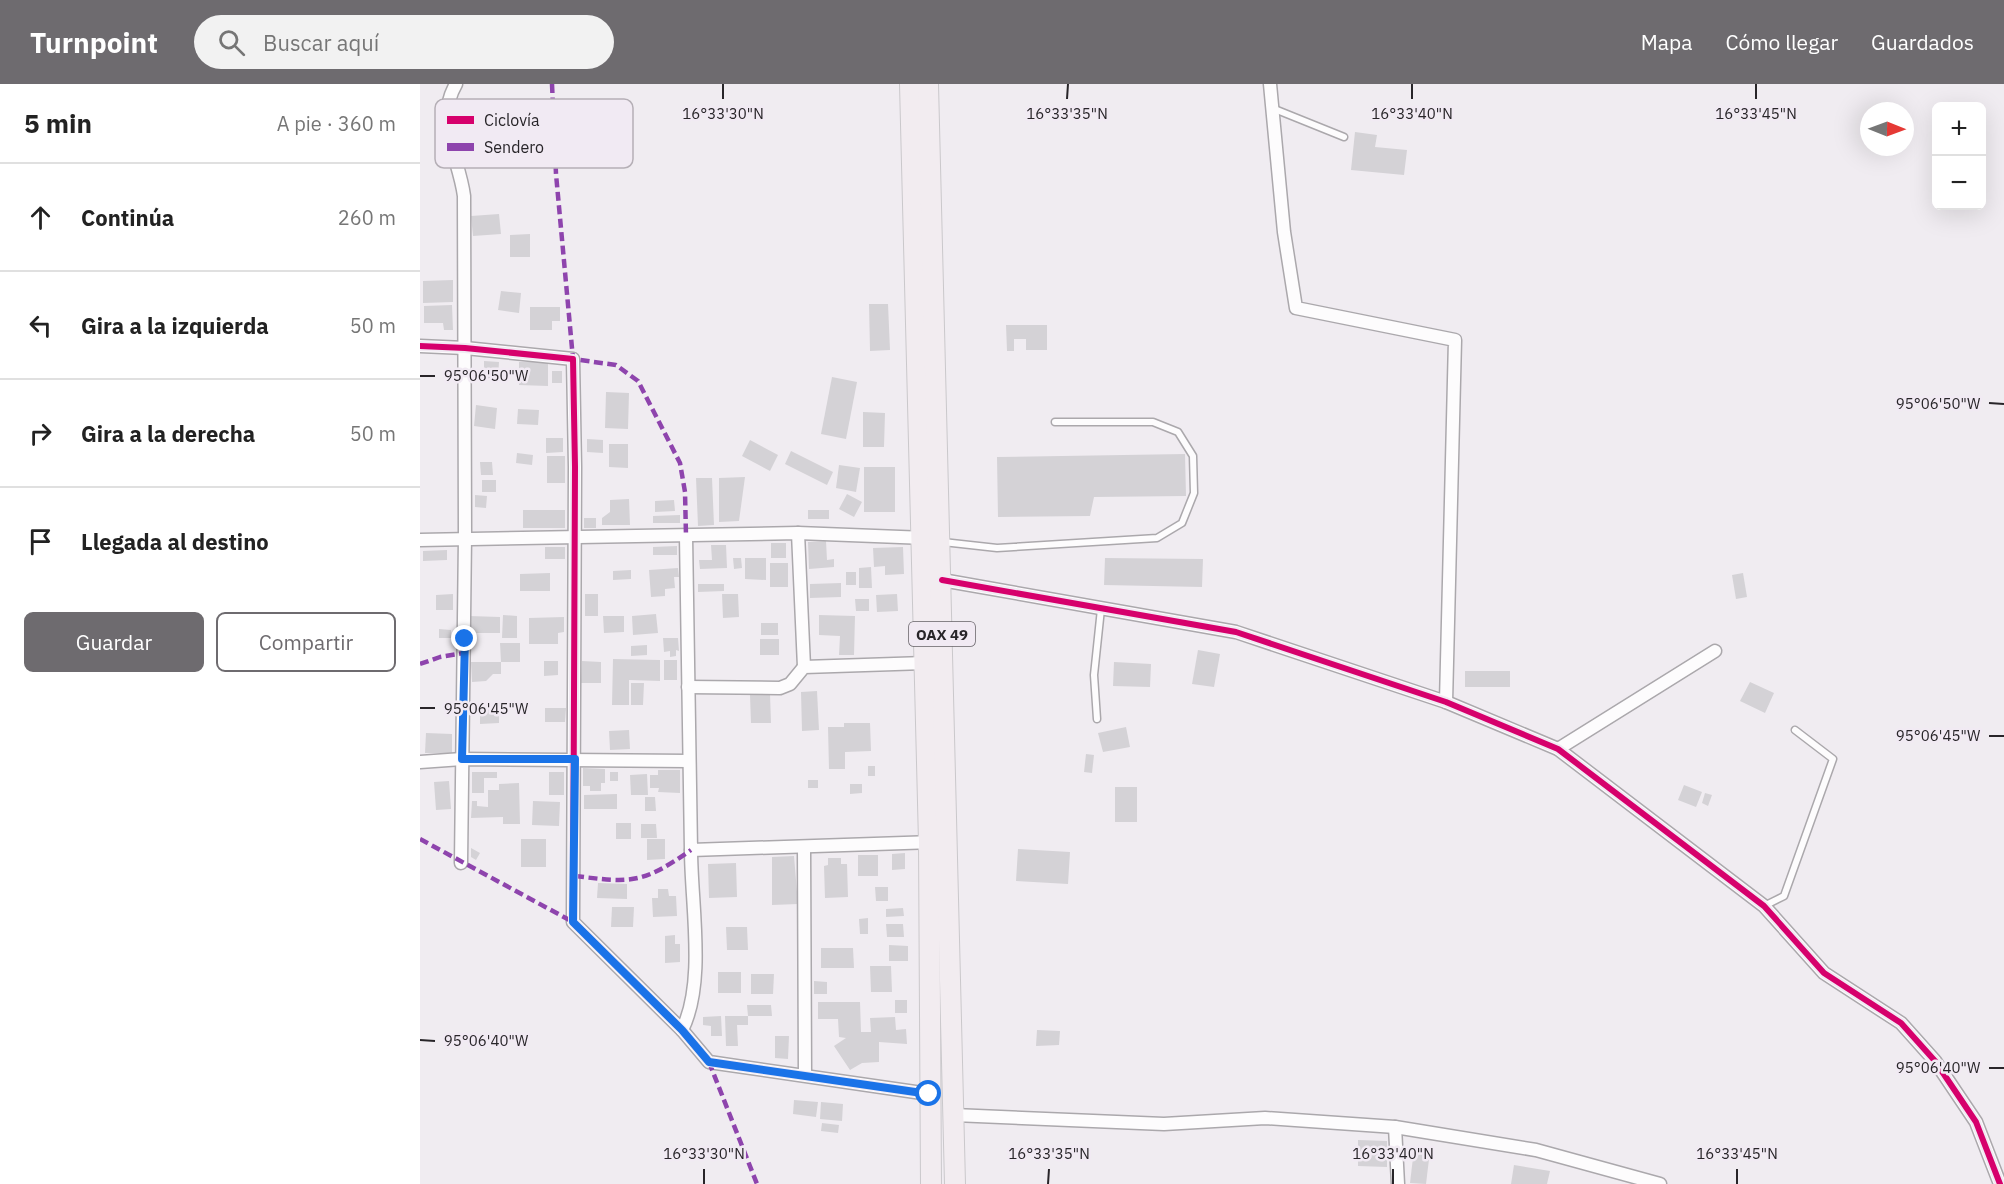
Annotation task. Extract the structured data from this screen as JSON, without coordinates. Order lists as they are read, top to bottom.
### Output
{
  "streets": {
    "main road": ["OAX 49"]
  },
  "legend": ["Ciclovía", "Sendero"],
  "north": "right",
  "page": {
    "header": "Turnpoint",
    "search": "Buscar aquí",
    "nav": ["Mapa", "Cómo llegar", "Guardados"],
    "heading": ["5 min", "A pie · 360 m"],
    "map_buttons": ["+", "−"],
    "list": [
      ["Continúa", "260 m"],
      ["Gira a la izquierda", "50 m"],
      ["Gira a la derecha", "50 m"],
      "Llegada al destino"
    ],
    "buttons": ["Guardar", "Compartir"]
  },
  "coordinates": [
    "16°33'30\"N",
    "16°33'35\"N",
    "16°33'40\"N",
    "16°33'45\"N",
    "95°06'50\"W",
    "95°06'45\"W",
    "95°06'40\"W"
  ]
}
